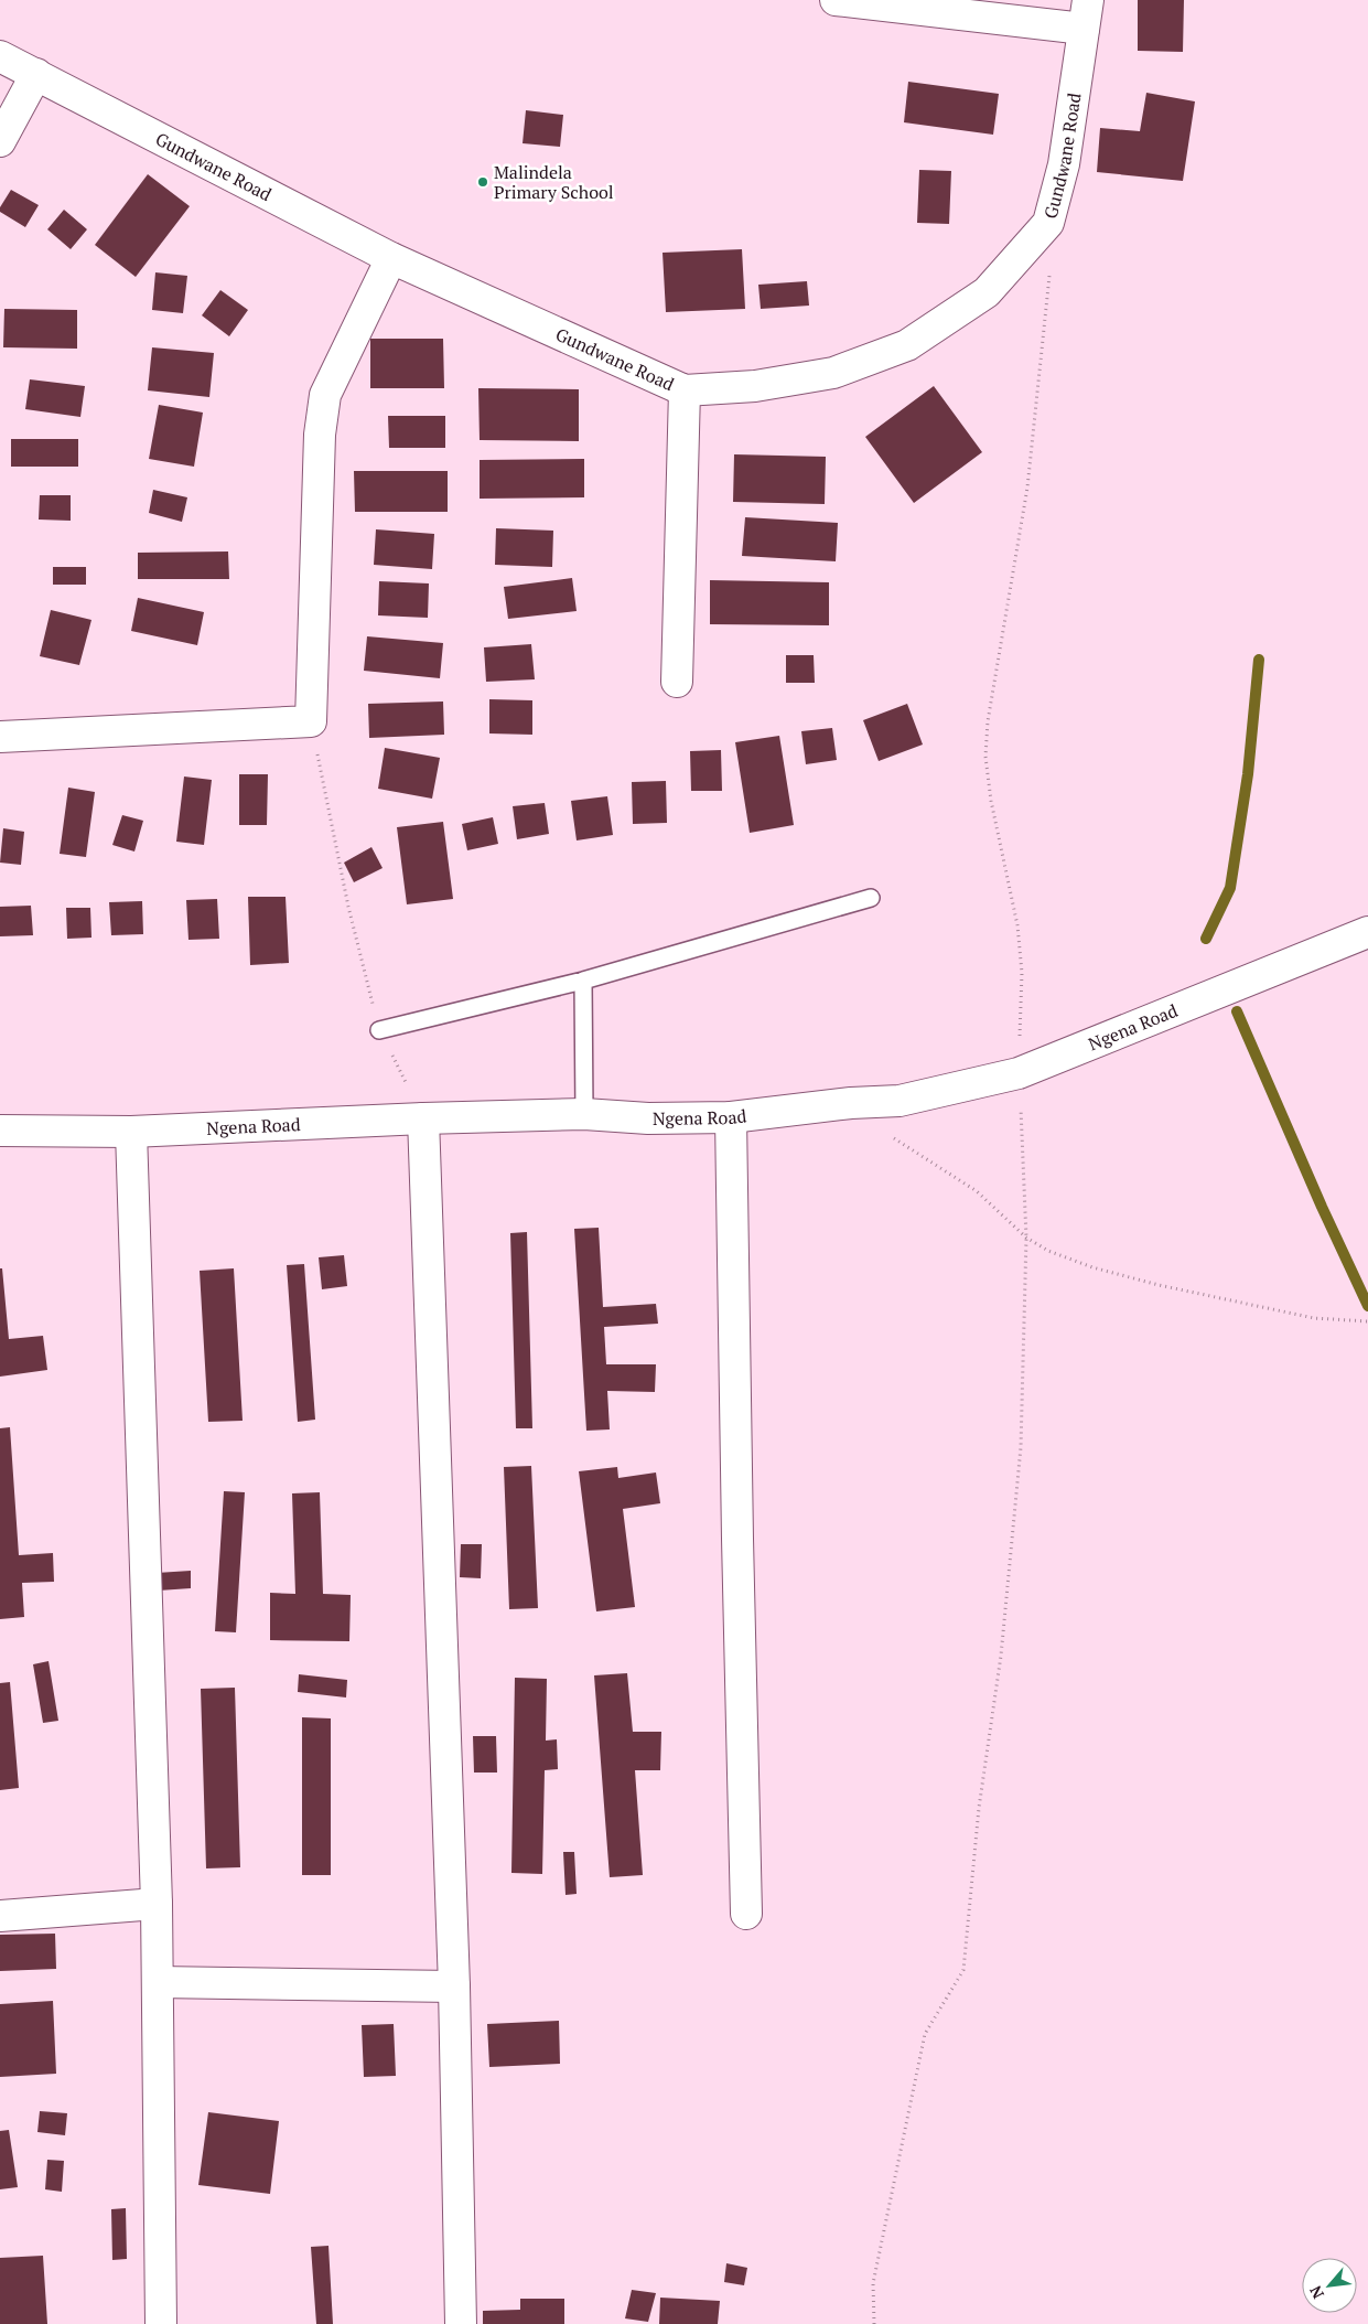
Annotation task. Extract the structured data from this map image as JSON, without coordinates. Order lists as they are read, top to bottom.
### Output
{
  "streets": {
    "street": ["Gundwane Road", "Ngena Road"]
  },
  "places": ["Malindela Primary School"],
  "north": "bottom left"
}
